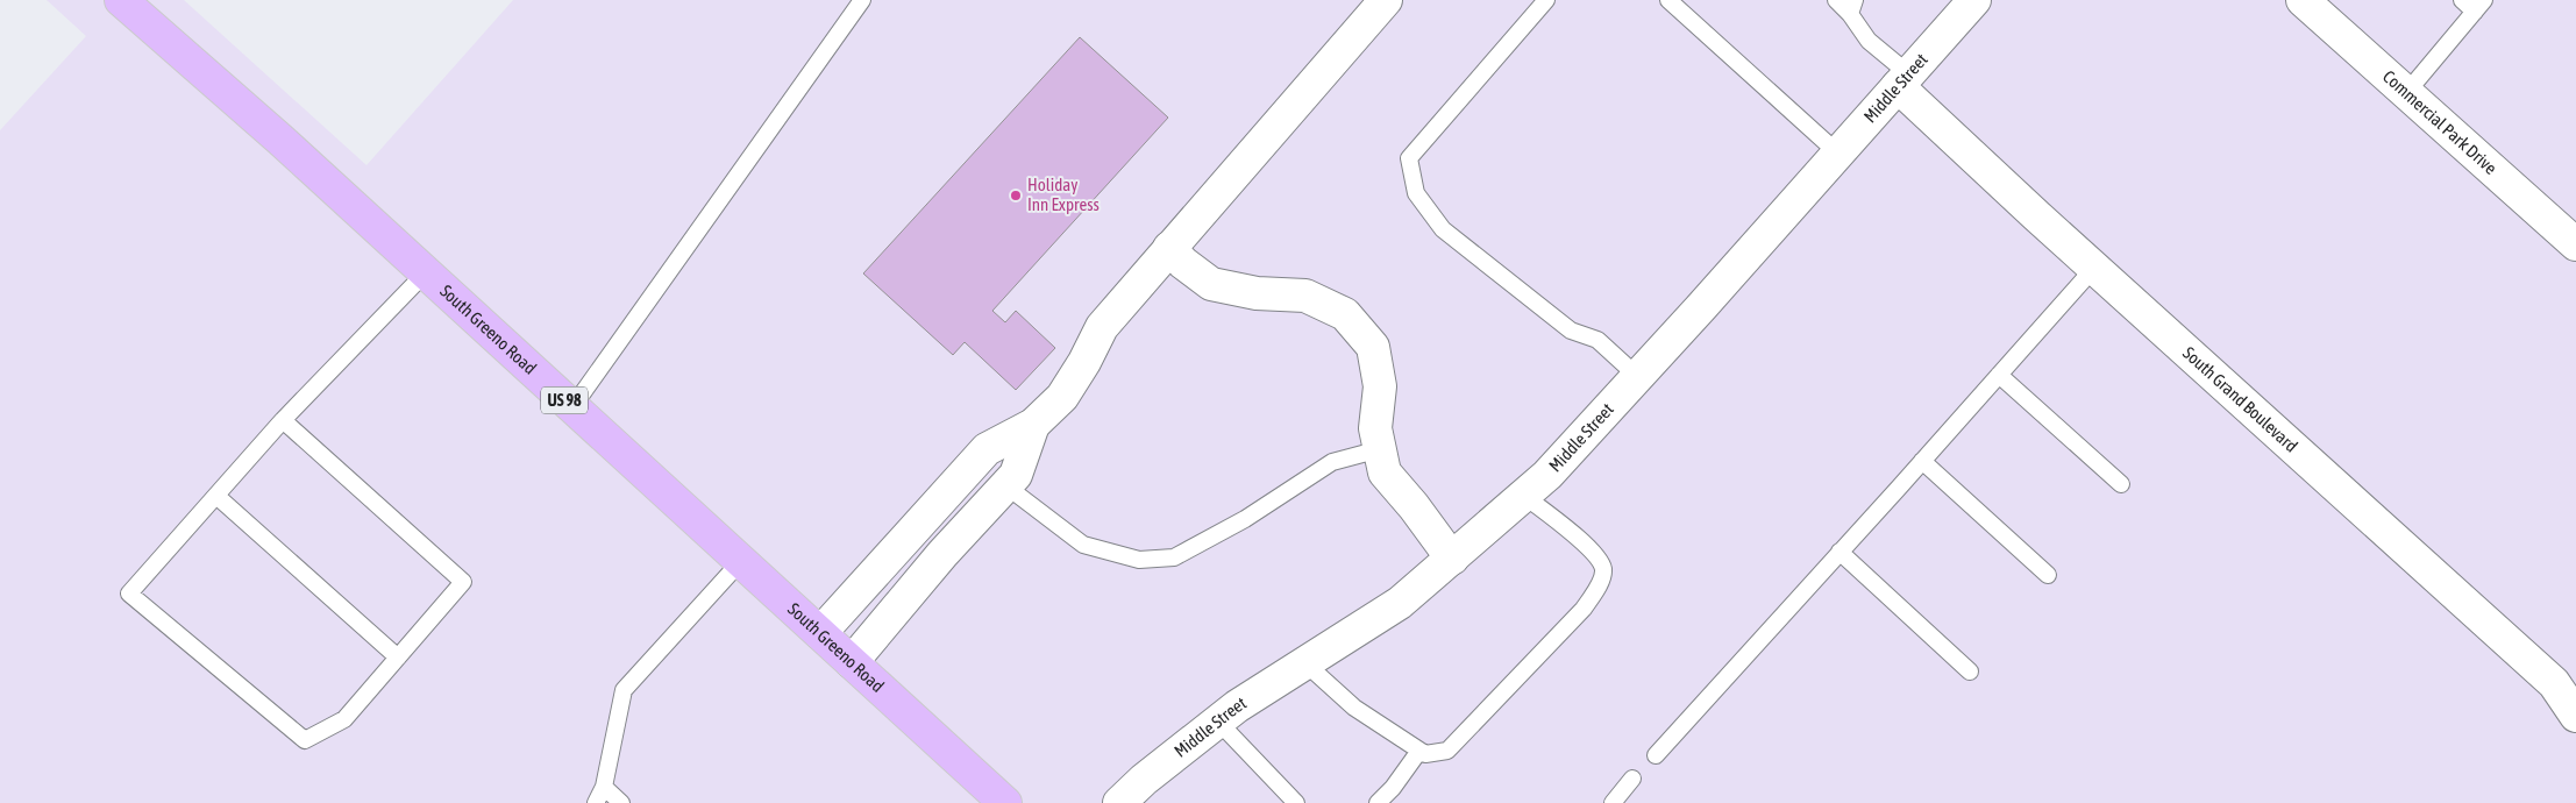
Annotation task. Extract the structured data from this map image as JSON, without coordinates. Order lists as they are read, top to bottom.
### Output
{
  "streets": {
    "main road": ["South Greeno Road", "US 98"],
    "street": ["Middle Street", "Commercial Park Drive", "South Grand Boulevard"]
  },
  "crossings": [
    ["Middle Street", "South Grand Boulevard"]
  ],
  "places": ["Holiday Inn Express"]
}
